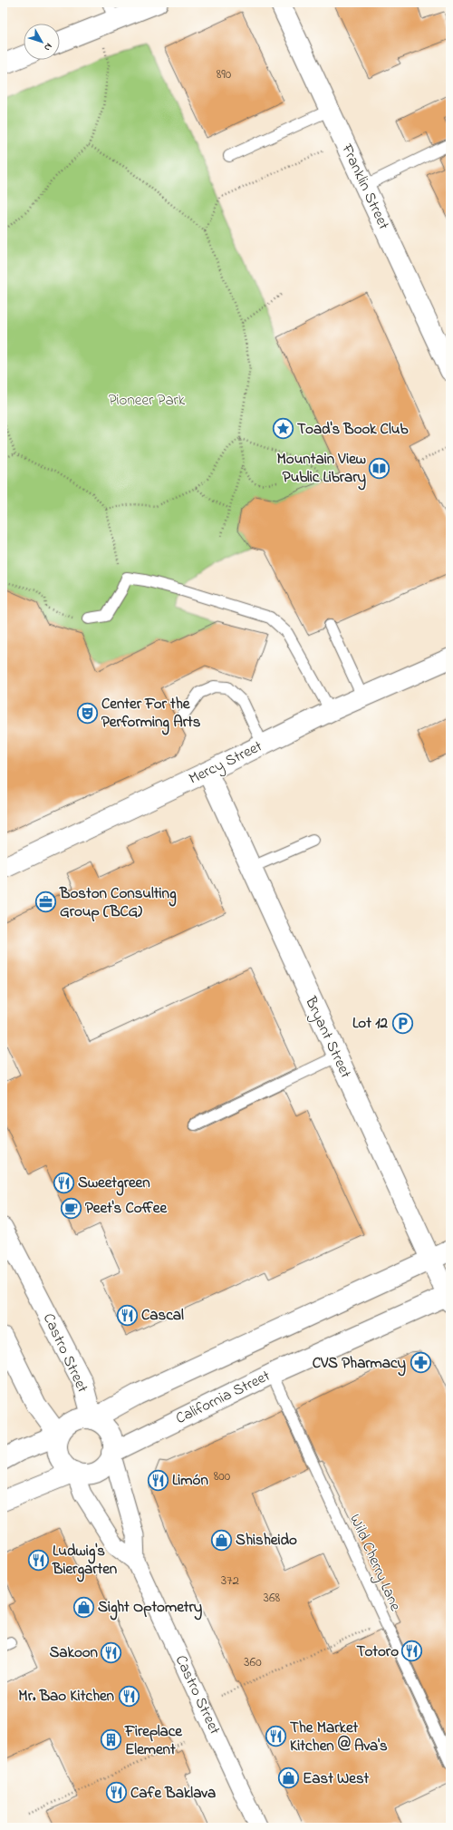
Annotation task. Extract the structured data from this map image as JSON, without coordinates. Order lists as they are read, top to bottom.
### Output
{
  "streets": {
    "street": [
      "Franklin Street",
      "Mercy Street",
      "Bryant Street",
      "Castro Street",
      "California Street"
    ],
    "lane": ["Wild Cherry Lane"]
  },
  "crossings": [
    ["Mercy Street", "Bryant Street"],
    ["Bryant Street", "California Street"],
    ["Castro Street", "California Street"],
    ["California Street", "Wild Cherry Lane"]
  ],
  "parks": ["Pioneer Park"],
  "places": {
    "place": ["Toad's Book Club"],
    "library": ["Mountain View Public Library"],
    "theatre": ["Center For the Performing Arts"],
    "office": ["Boston Consulting Group (BCG)"],
    "parking": ["Lot 12"],
    "restaurant": [
      "Sweetgreen",
      "Cascal",
      "Limón",
      "Ludwig's Biergarten",
      "Totoro",
      "Sakoon",
      "Mr. Bao Kitchen",
      "The Market Kitchen @ Ava's",
      "Cafe Baklava"
    ],
    "cafe": ["Peet's Coffee"],
    "pharmacy": ["CVS Pharmacy"],
    "shop": ["Shisheido", "Sight Optometry", "East West"],
    "building": ["Fireplace Element"]
  },
  "house_numbers": [
    "890",
    "800",
    "372",
    "368",
    "360"
  ],
  "north": "bottom right"
}
